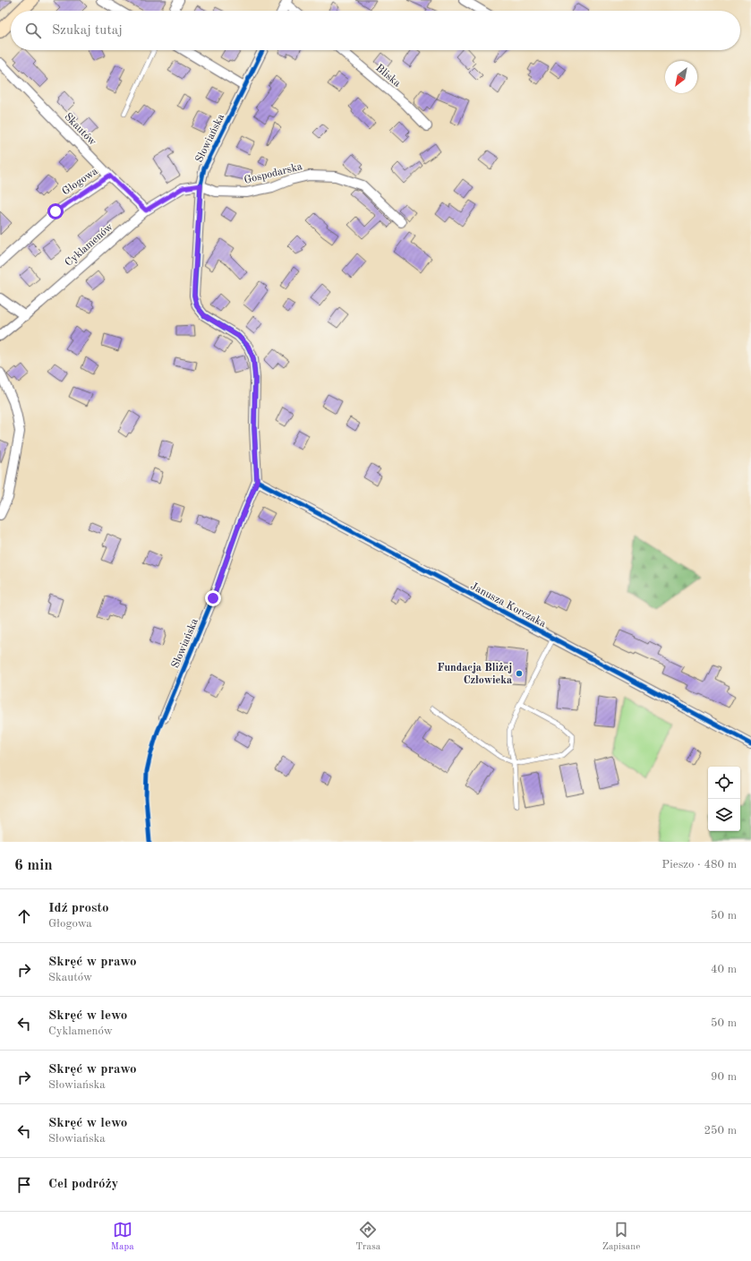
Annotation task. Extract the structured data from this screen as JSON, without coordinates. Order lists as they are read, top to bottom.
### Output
{
  "streets": {
    "street": [
      "Bliska",
      "Skautów",
      "Słowiańska",
      "Gospodarska",
      "Głogowa",
      "Cyklamenów",
      "Janusza Korczaka"
    ]
  },
  "crossings": [
    ["Skautów", "Głogowa"],
    ["Skautów", "Cyklamenów"],
    ["Słowiańska", "Gospodarska"],
    ["Słowiańska", "Cyklamenów"],
    ["Słowiańska", "Janusza Korczaka"],
    ["Gospodarska", "Cyklamenów"]
  ],
  "places": ["Fundacja Bliżej Człowieka"],
  "north": "bottom left",
  "page": {
    "search": "Szukaj tutaj",
    "heading": ["6 min", "Pieszo · 480 m"],
    "list": [
      ["Idź prosto", "Głogowa", "50 m"],
      ["Skręć w prawo", "Skautów", "40 m"],
      ["Skręć w lewo", "Cyklamenów", "50 m"],
      ["Skręć w prawo", "Słowiańska", "90 m"],
      ["Skręć w lewo", "Słowiańska", "250 m"],
      "Cel podróży"
    ],
    "nav": ["Mapa", "Trasa", "Zapisane"]
  }
}
